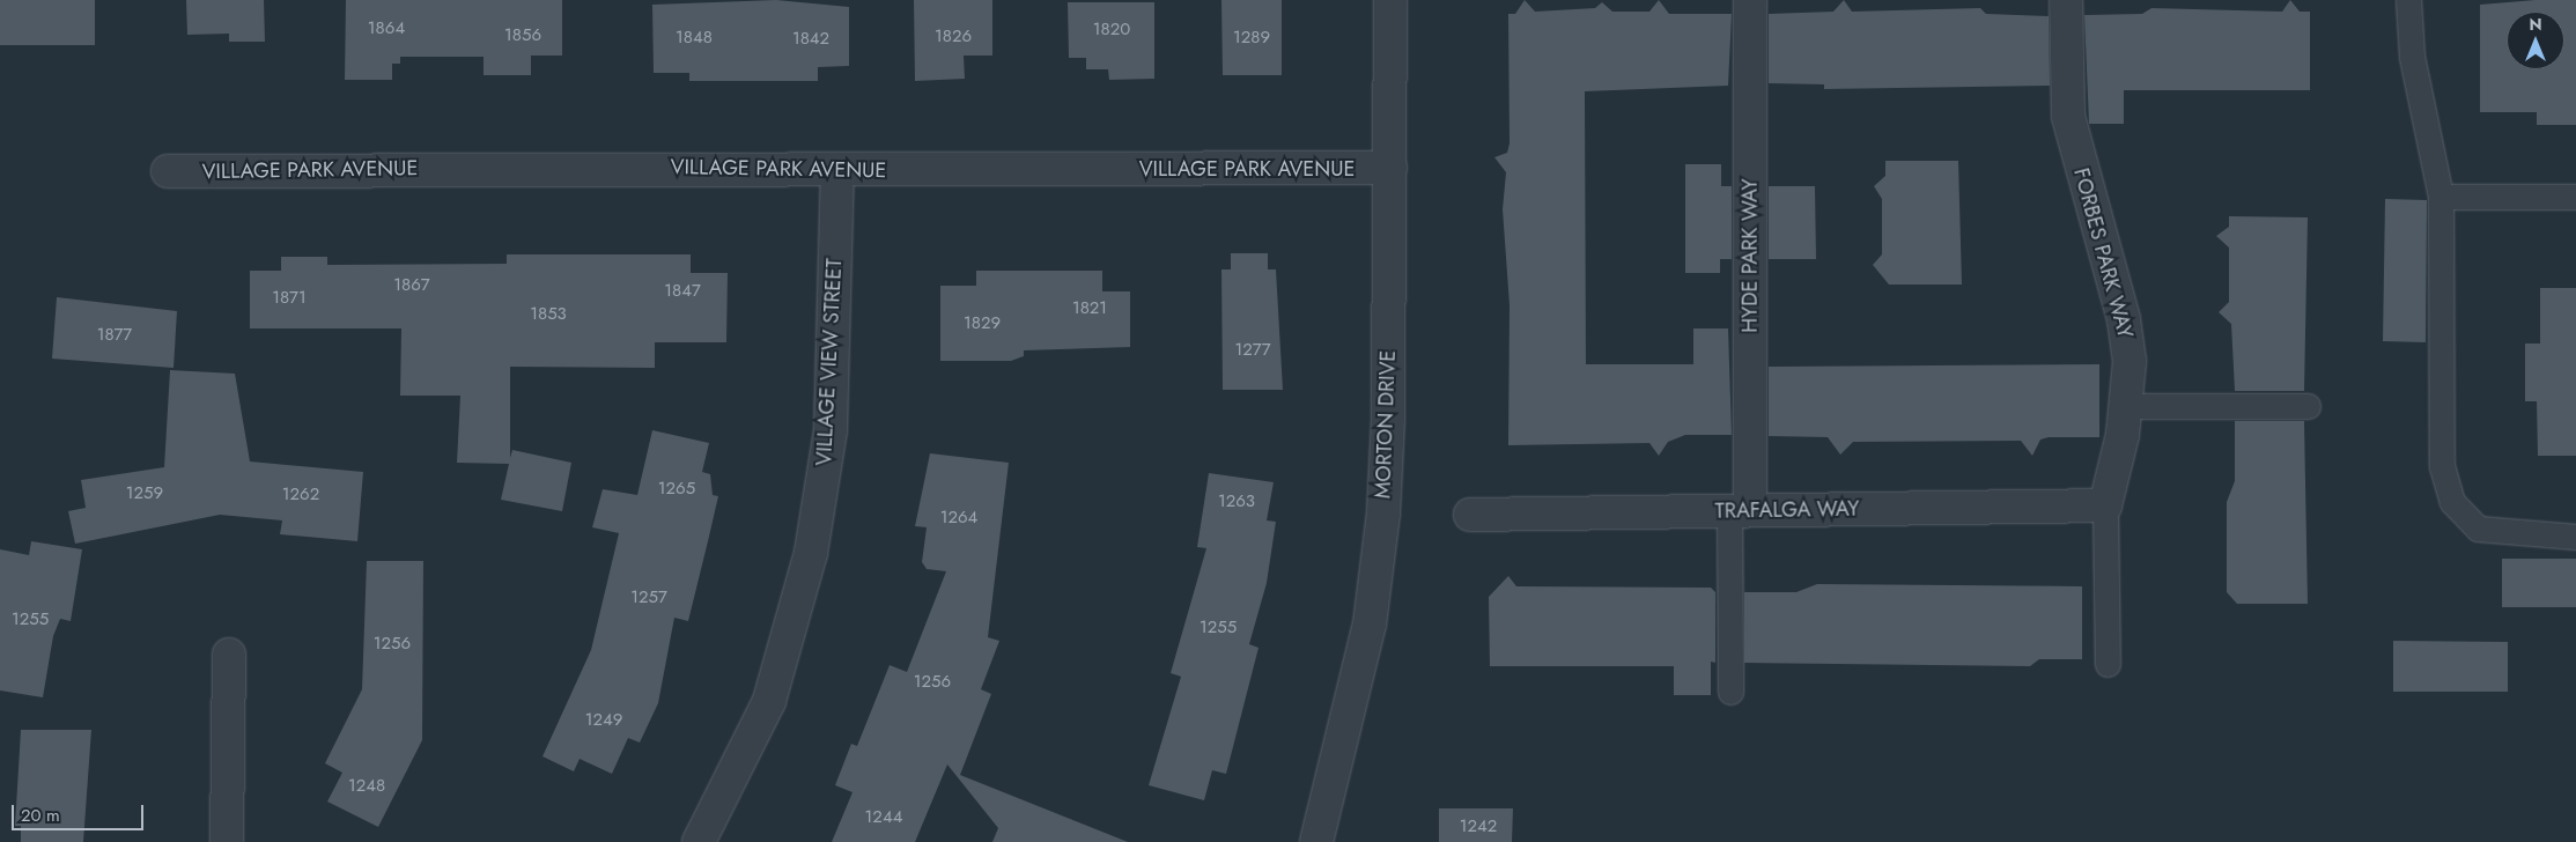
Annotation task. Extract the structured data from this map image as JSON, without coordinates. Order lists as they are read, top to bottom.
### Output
{
  "streets": {
    "street": [
      "VILLAGE PARK AVENUE",
      "FORBES PARK WAY",
      "HYDE PARK WAY",
      "VILLAGE VIEW STREET",
      "MORTON DRIVE",
      "TRAFALGA WAY"
    ]
  },
  "crossings": [
    ["VILLAGE PARK AVENUE", "VILLAGE VIEW STREET"],
    ["VILLAGE PARK AVENUE", "MORTON DRIVE"],
    ["FORBES PARK WAY", "TRAFALGA WAY"],
    ["HYDE PARK WAY", "TRAFALGA WAY"]
  ],
  "house_numbers": [
    "1864",
    "1820",
    "1856",
    "1826",
    "1848",
    "1289",
    "1842",
    "1867",
    "1847",
    "1871",
    "1821",
    "1853",
    "1829",
    "1877",
    "1277",
    "1265",
    "1259",
    "1262",
    "1263",
    "1264",
    "1257",
    "1255",
    "1255",
    "1256",
    "1256",
    "1249",
    "1248",
    "1244",
    "1242"
  ],
  "scale_bar": "20 m",
  "north": "top"
}
